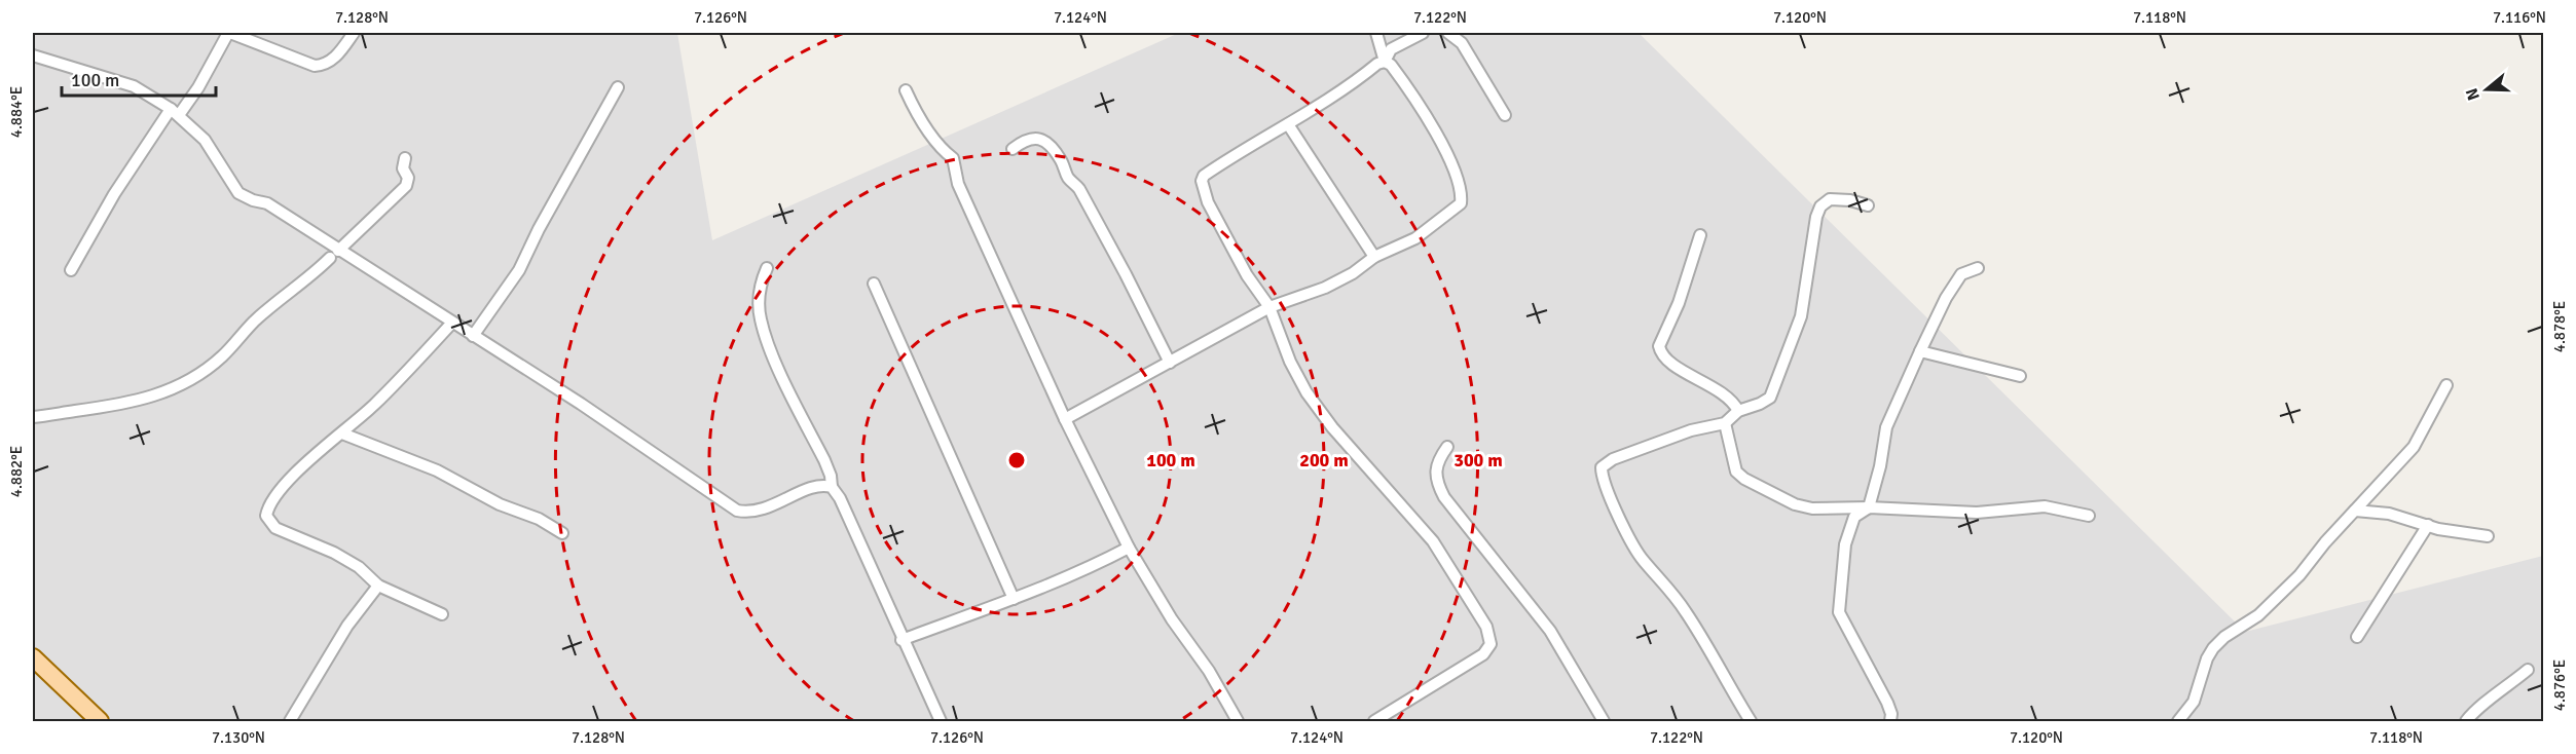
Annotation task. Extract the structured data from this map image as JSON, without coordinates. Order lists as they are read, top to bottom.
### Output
{
  "scale_bar": "100 m",
  "north": "left",
  "coordinates": [
    "7.128°N",
    "7.126°N",
    "7.124°N",
    "7.122°N",
    "7.120°N",
    "7.118°N",
    "7.116°N",
    "4.884°E",
    "4.878°E",
    "4.882°E",
    "4.876°E",
    "7.130°N"
  ],
  "rings": ["100 m", "200 m", "300 m"]
}
